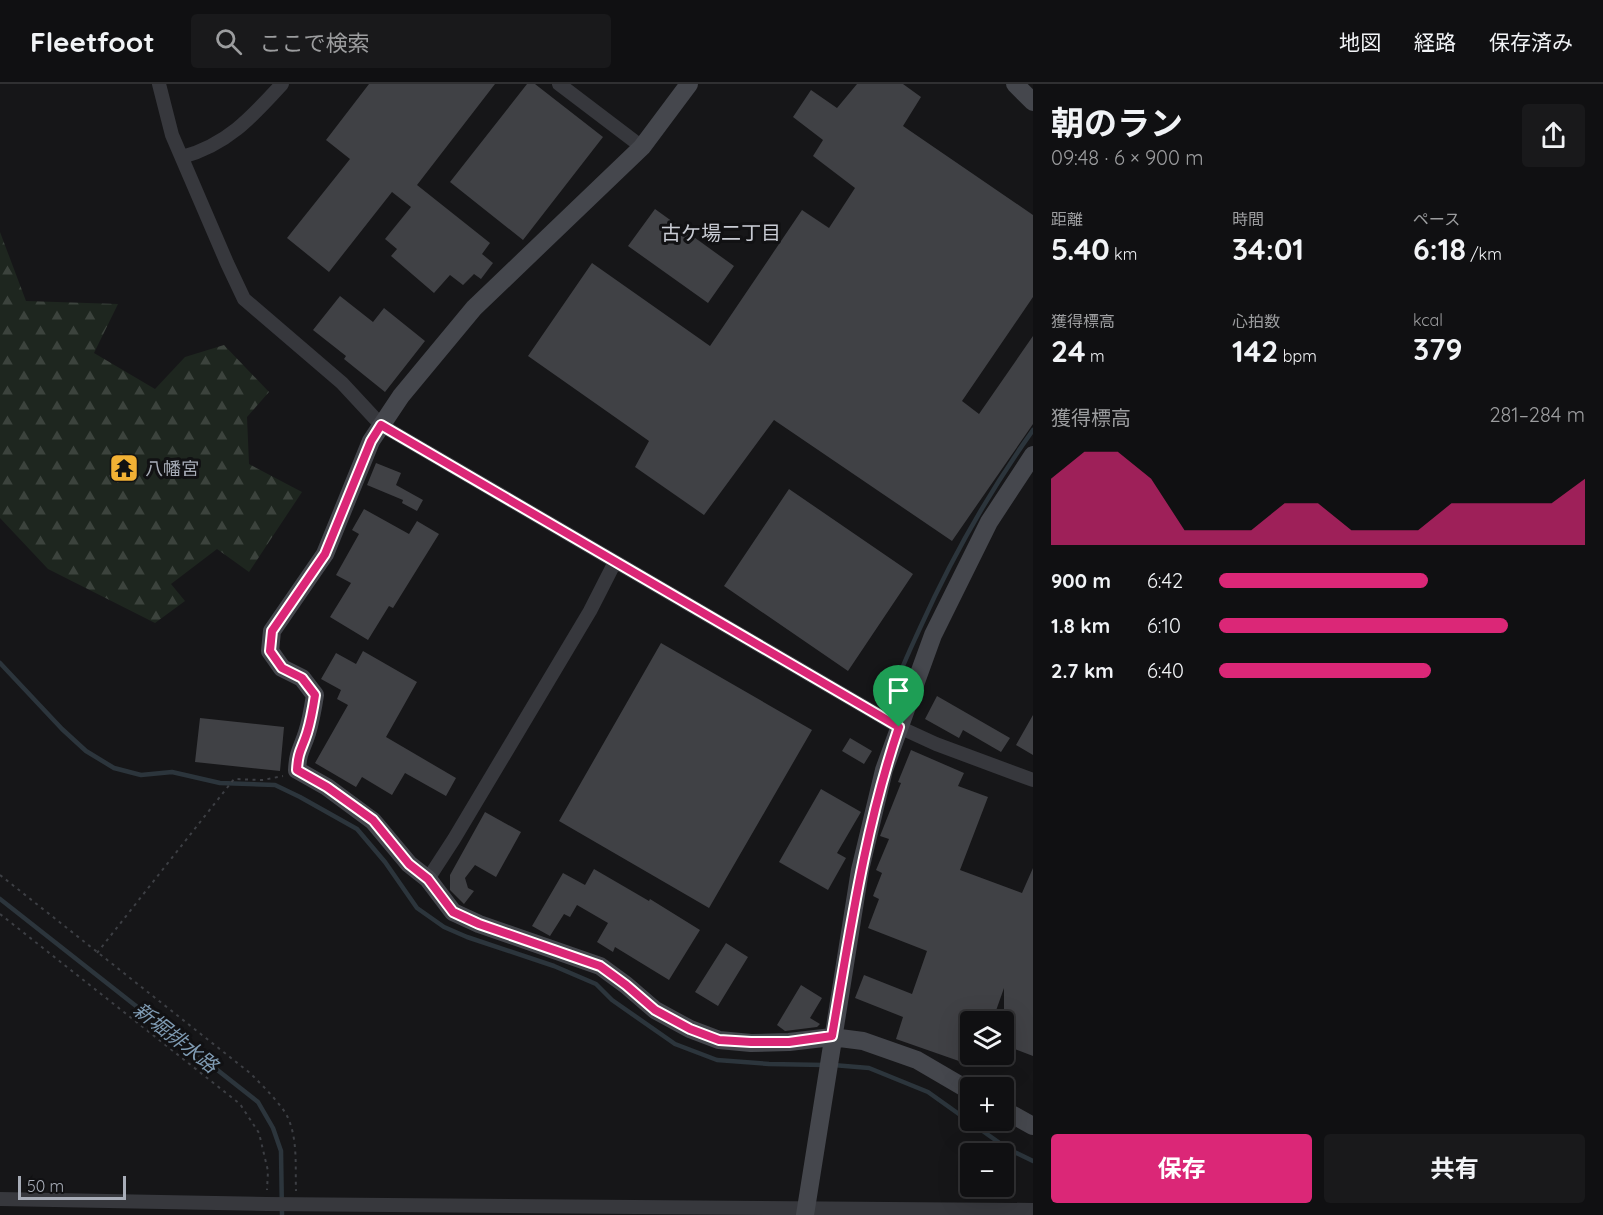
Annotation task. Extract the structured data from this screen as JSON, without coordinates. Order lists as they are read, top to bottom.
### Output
{
  "districts": ["古ケ場二丁目"],
  "water": ["新堀排水路"],
  "places": {
    "temple": ["八幡宮"]
  },
  "scale_bar": "50 m",
  "page": {
    "header": "Fleetfoot",
    "search": "ここで検索",
    "nav": ["地図", "経路", "保存済み"],
    "heading": ["朝のラン", "09:48 · 6 × 900 m"],
    "stats": [
      ["距離", "5.40 km"],
      ["時間", "34:01"],
      ["ペース", "6:18 /km"],
      ["獲得標高", "24 m"],
      ["心拍数", "142 bpm"],
      ["kcal", "379"]
    ],
    "chart": ["獲得標高", "281–284 m"],
    "list": [
      {
        "name": "900 m",
        "note": "6:42"
      },
      {
        "name": "1.8 km",
        "note": "6:10"
      },
      {
        "name": "2.7 km",
        "note": "6:40"
      }
    ],
    "map_buttons": ["+", "−"],
    "buttons": ["保存", "共有"],
    "scale": "50 m"
  }
}
